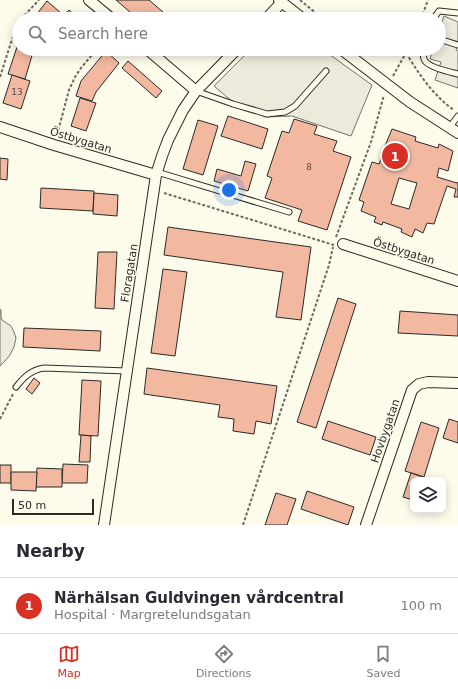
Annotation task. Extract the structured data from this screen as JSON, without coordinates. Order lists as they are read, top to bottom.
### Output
{
  "streets": {
    "street": ["Östbygatan", "Floragatan", "Hovbygatan"]
  },
  "crossings": [
    ["Östbygatan", "Floragatan"]
  ],
  "house_numbers": ["13", "8"],
  "scale_bar": "50 m",
  "page": {
    "search": "Search here",
    "pins": "1",
    "scale": "50 m",
    "heading": "Nearby",
    "list": [
      {
        "mark": "1",
        "name": "Närhälsan Guldvingen vårdcentral",
        "note": "Hospital · Margretelundsgatan",
        "value": "100 m"
      }
    ],
    "nav": ["Map", "Directions", "Saved"]
  }
}
